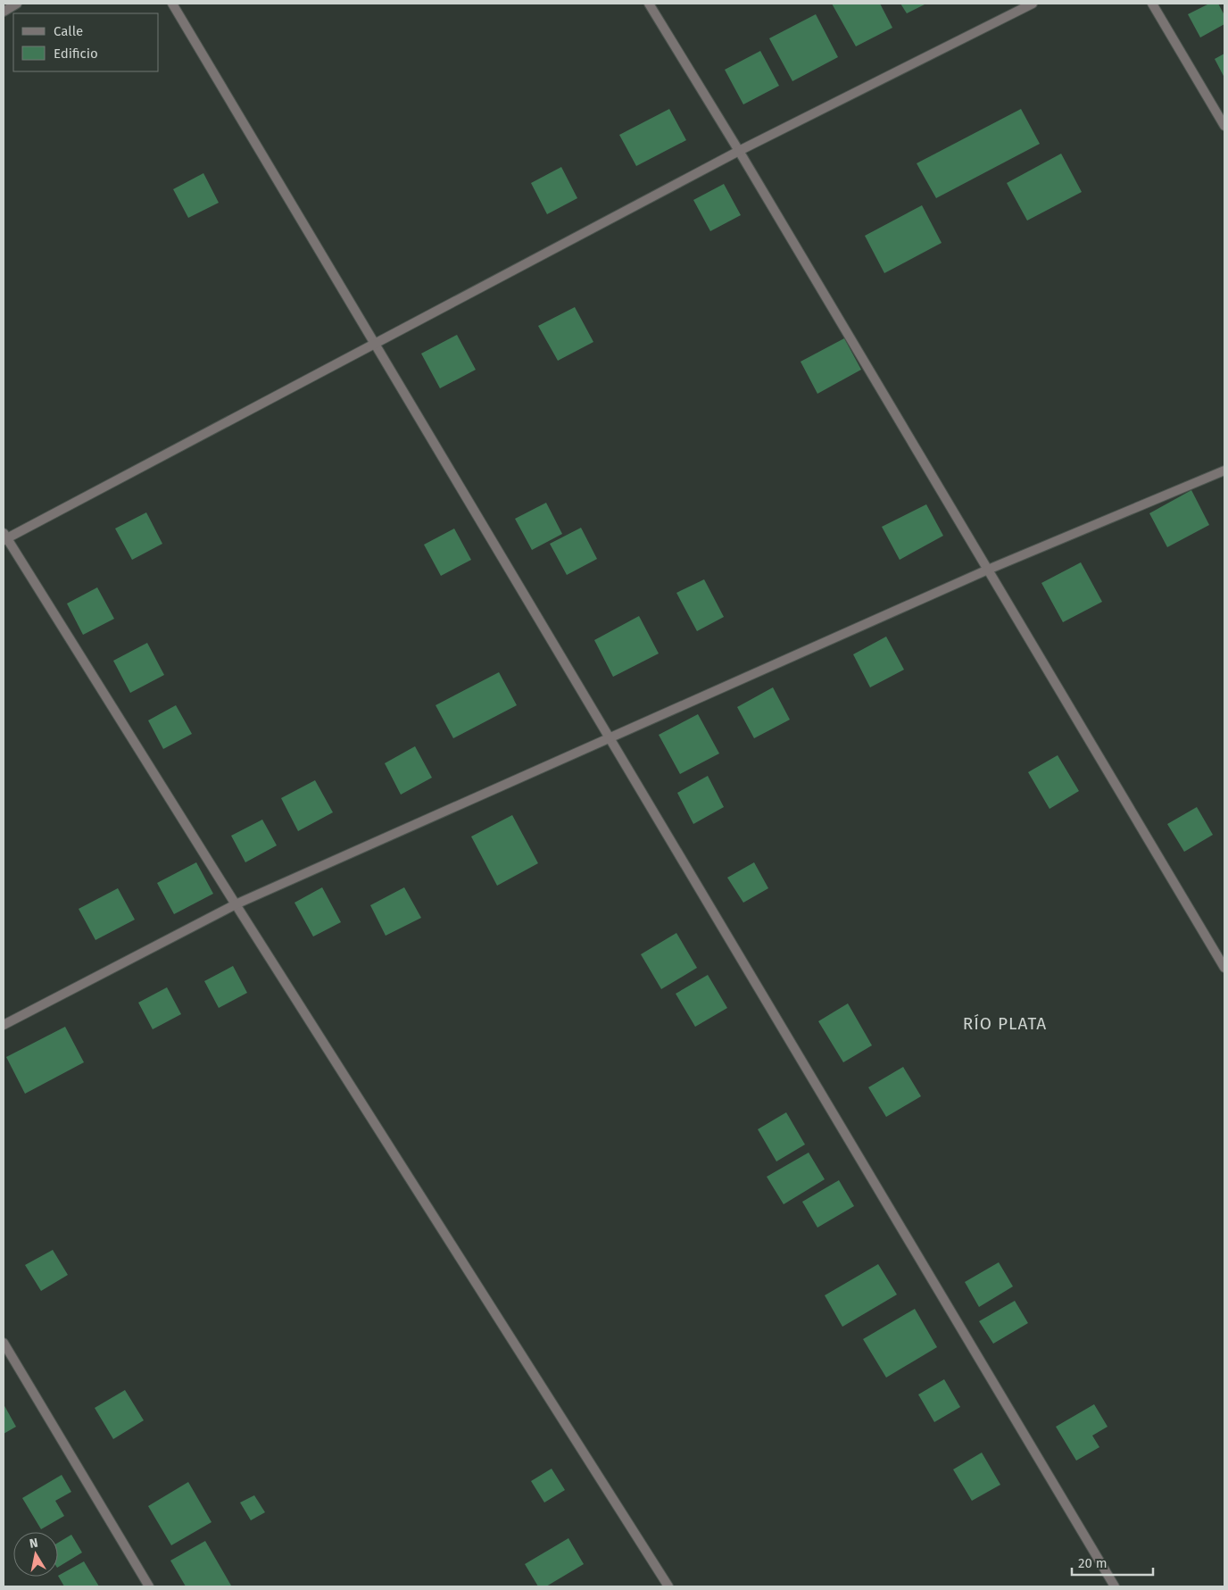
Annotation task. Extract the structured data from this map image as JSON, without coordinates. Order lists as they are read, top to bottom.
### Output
{
  "districts": ["RÍO PLATA"],
  "legend": ["Calle", "Edificio"],
  "scale_bar": "20 m",
  "north": "top"
}
